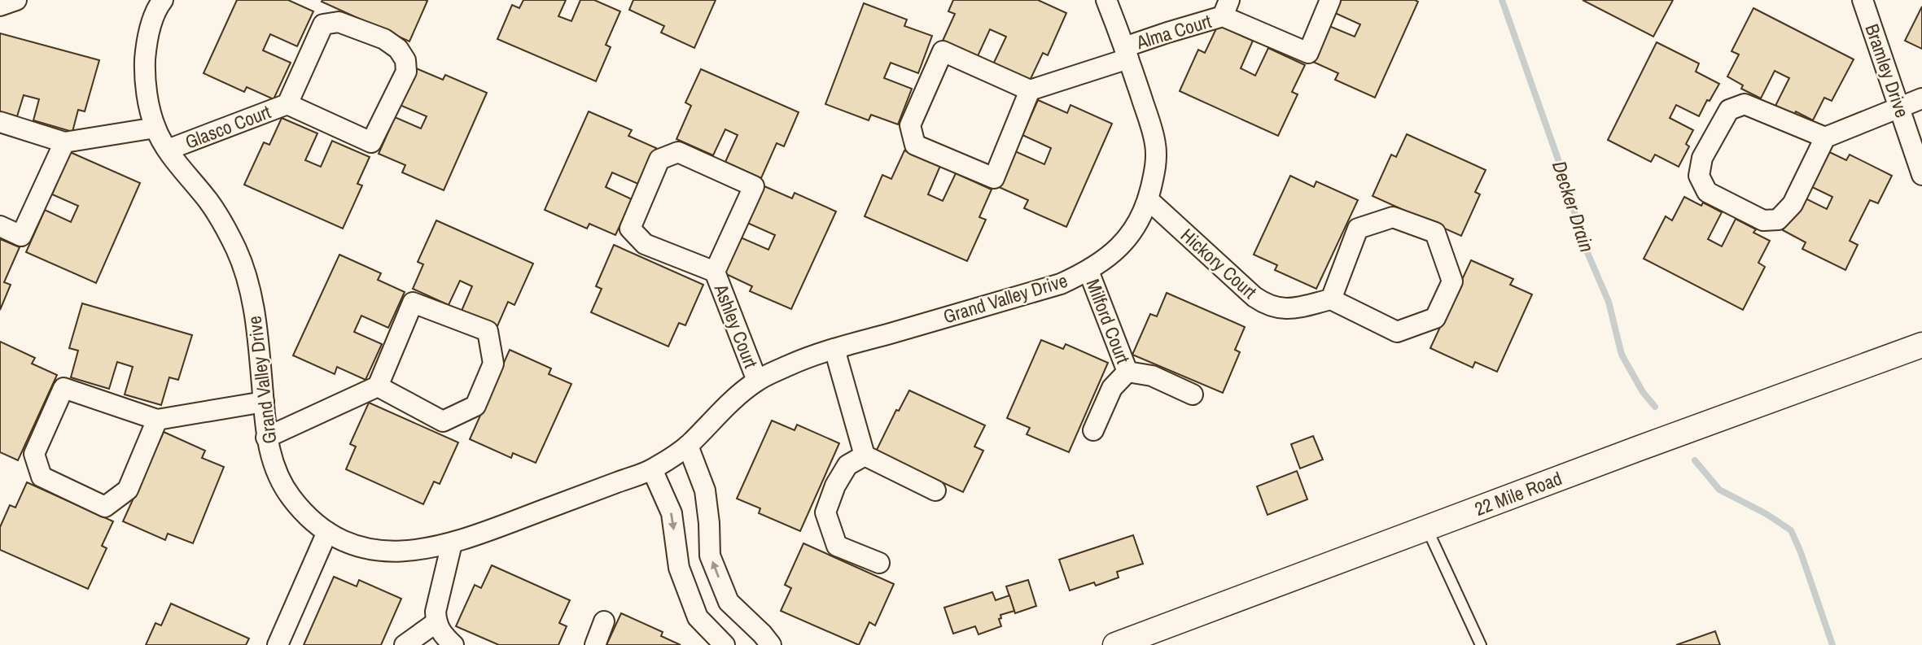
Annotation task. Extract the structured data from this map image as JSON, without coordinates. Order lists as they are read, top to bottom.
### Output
{
  "streets": {
    "street": [
      "Alma Court",
      "Bramley Drive",
      "Glasco Court",
      "Hickory Court",
      "Grand Valley Drive",
      "Milford Court",
      "Ashley Court",
      "22 Mile Road"
    ]
  },
  "crossings": [
    ["Alma Court", "Grand Valley Drive"],
    ["Glasco Court", "Grand Valley Drive"],
    ["Hickory Court", "Grand Valley Drive"],
    ["Grand Valley Drive", "Milford Court"],
    ["Grand Valley Drive", "Ashley Court"]
  ],
  "water": ["Decker Drain"]
}
